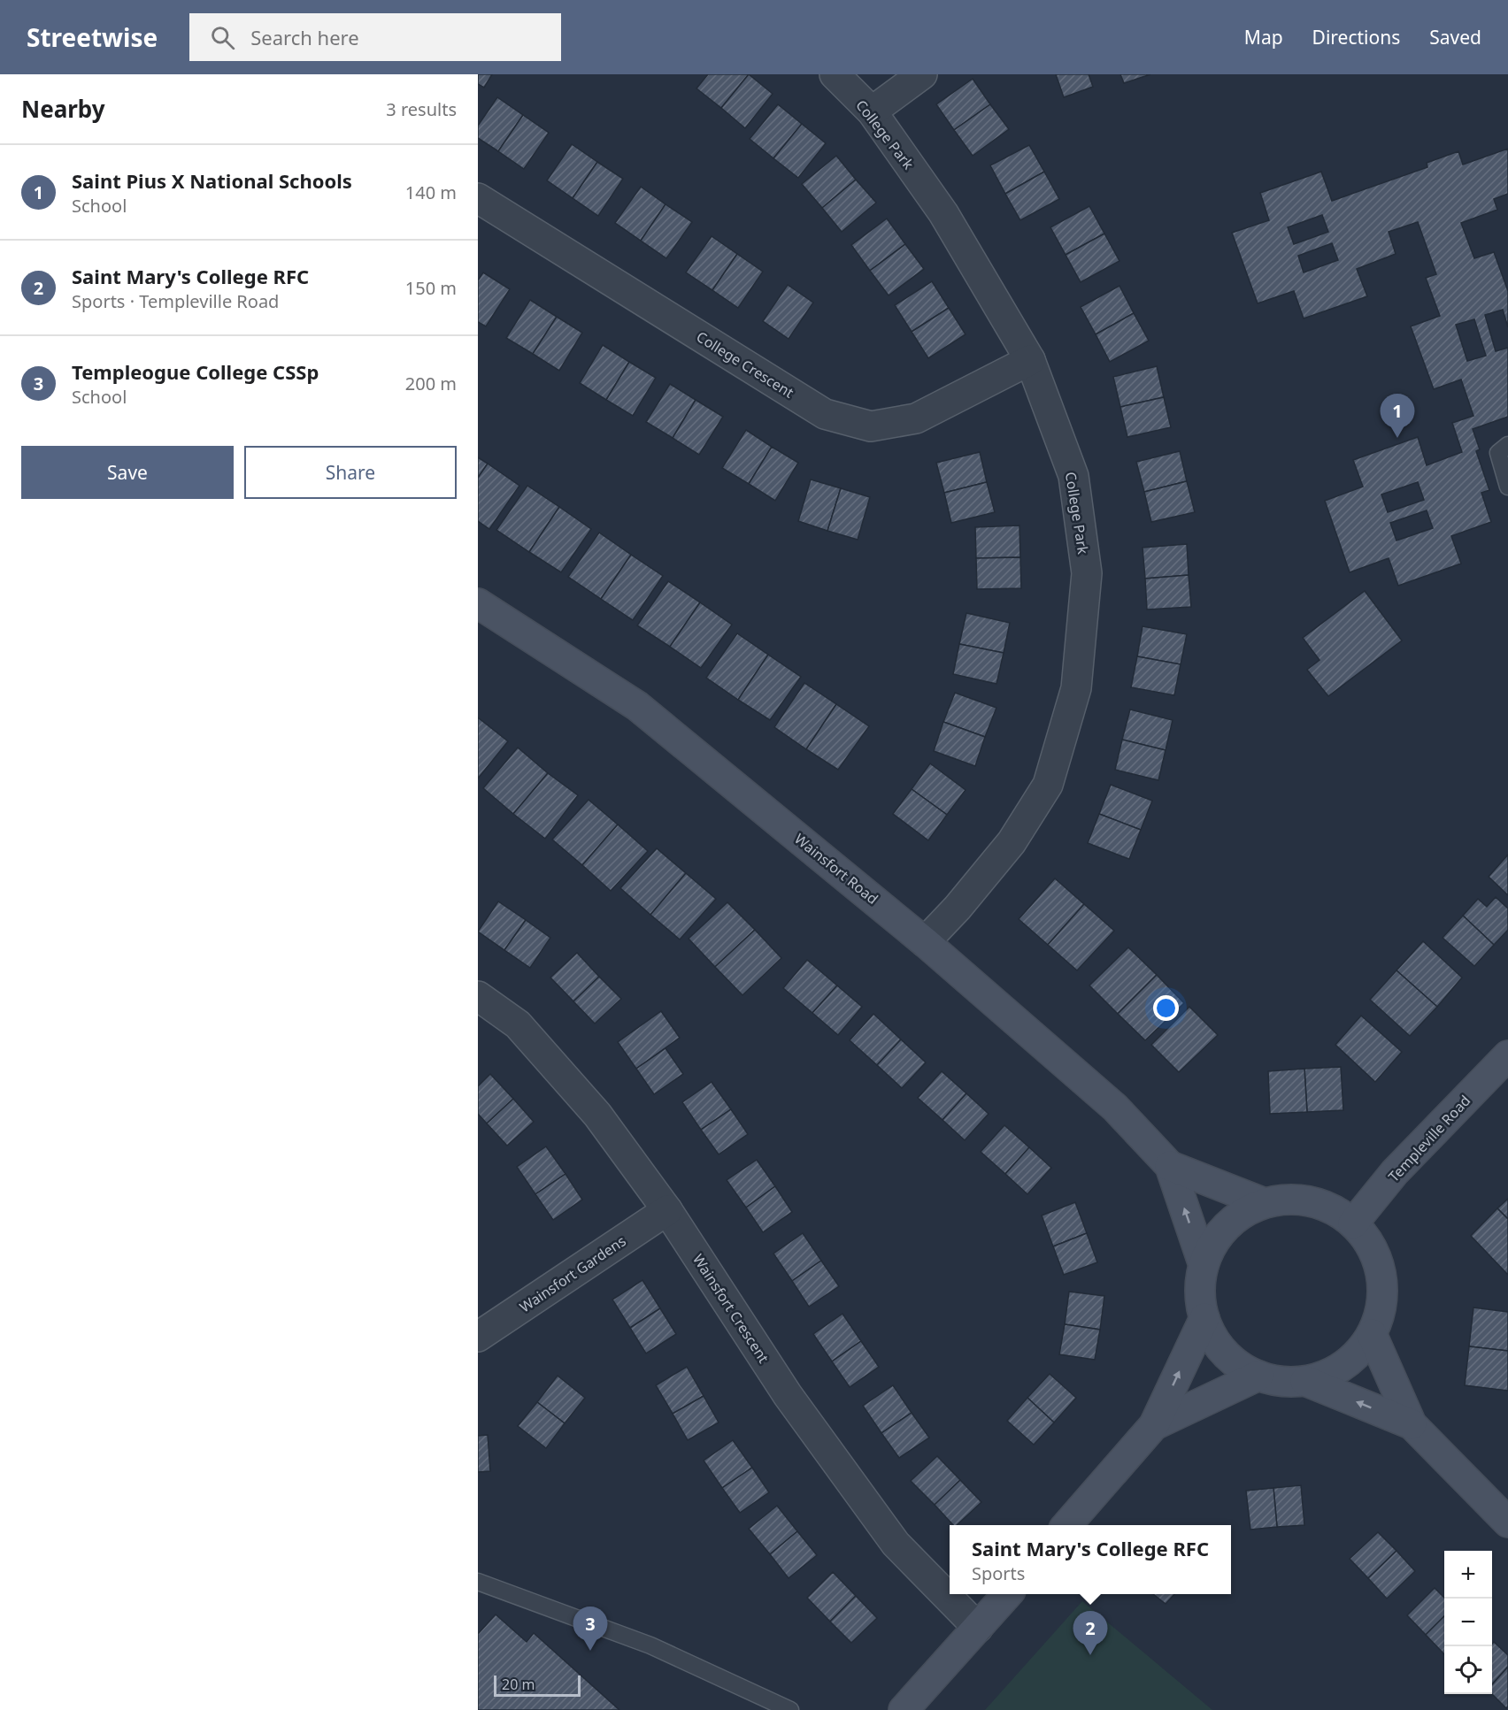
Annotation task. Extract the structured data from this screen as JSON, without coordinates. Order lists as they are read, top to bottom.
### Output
{
  "streets": {
    "main road": ["Wainsfort Road", "Templeville Road"],
    "street": [
      "College Park",
      "College Crescent",
      "Wainsfort Gardens",
      "Wainsfort Crescent"
    ]
  },
  "crossings": [
    ["College Park", "College Crescent"],
    ["College Park", "Wainsfort Road"],
    ["Wainsfort Road", "Templeville Road"],
    ["Wainsfort Gardens", "Wainsfort Crescent"]
  ],
  "scale_bar": "20 m",
  "page": {
    "header": "Streetwise",
    "search": "Search here",
    "nav": ["Map", "Directions", "Saved"],
    "heading": ["Nearby", "3 results"],
    "list": [
      {
        "mark": "1",
        "name": "Saint Pius X National Schools",
        "note": "School",
        "value": "140 m"
      },
      {
        "mark": "2",
        "name": "Saint Mary's College RFC",
        "note": "Sports · Templeville Road",
        "value": "150 m"
      },
      {
        "mark": "3",
        "name": "Templeogue College CSSp",
        "note": "School",
        "value": "200 m"
      }
    ],
    "pins": ["1", "3", "2"],
    "buttons": ["Save", "Share"],
    "popup": ["Saint Mary's College RFC", "Sports"],
    "map_buttons": ["+", "−"],
    "scale": "20 m"
  }
}
